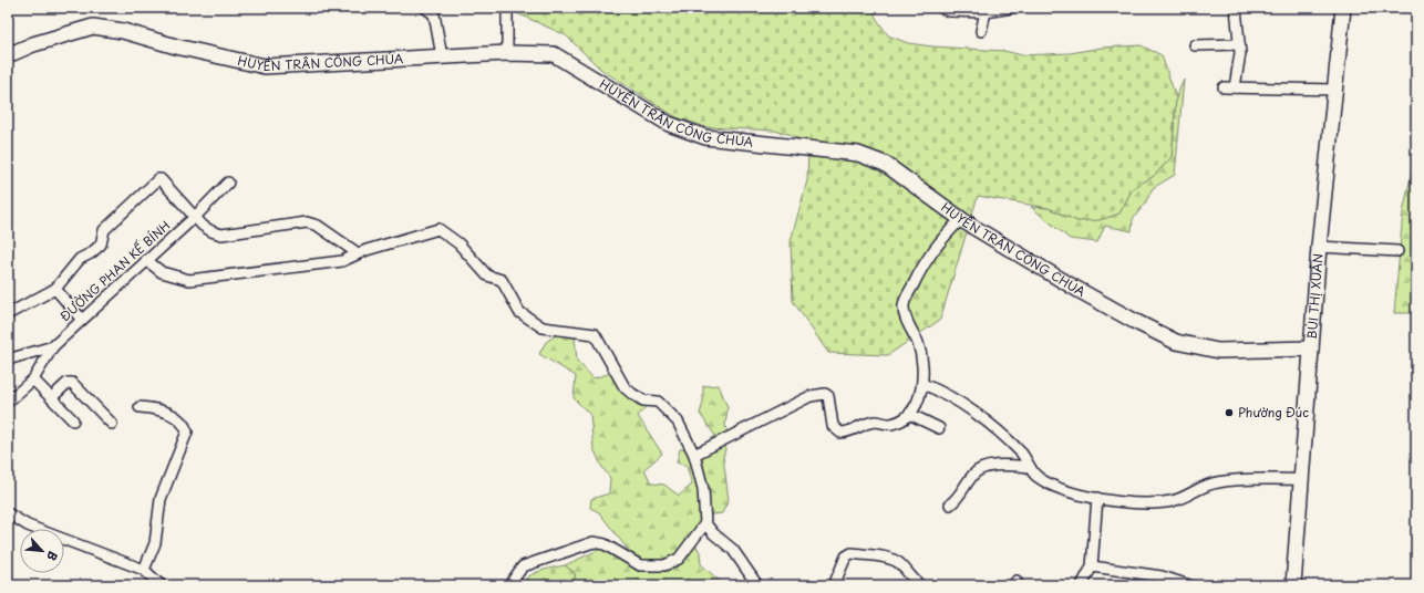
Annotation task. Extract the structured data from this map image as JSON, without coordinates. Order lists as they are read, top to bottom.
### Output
{
  "streets": {
    "street": ["HUYỀN TRÂN CÔNG CHÚA", "ĐƯỜNG PHAN KẾ BÍNH", "BÙI THỊ XUÂN"]
  },
  "crossings": [
    ["HUYỀN TRÂN CÔNG CHÚA", "BÙI THỊ XUÂN"]
  ],
  "places": ["Phường Đúc"],
  "north": "bottom right"
}
